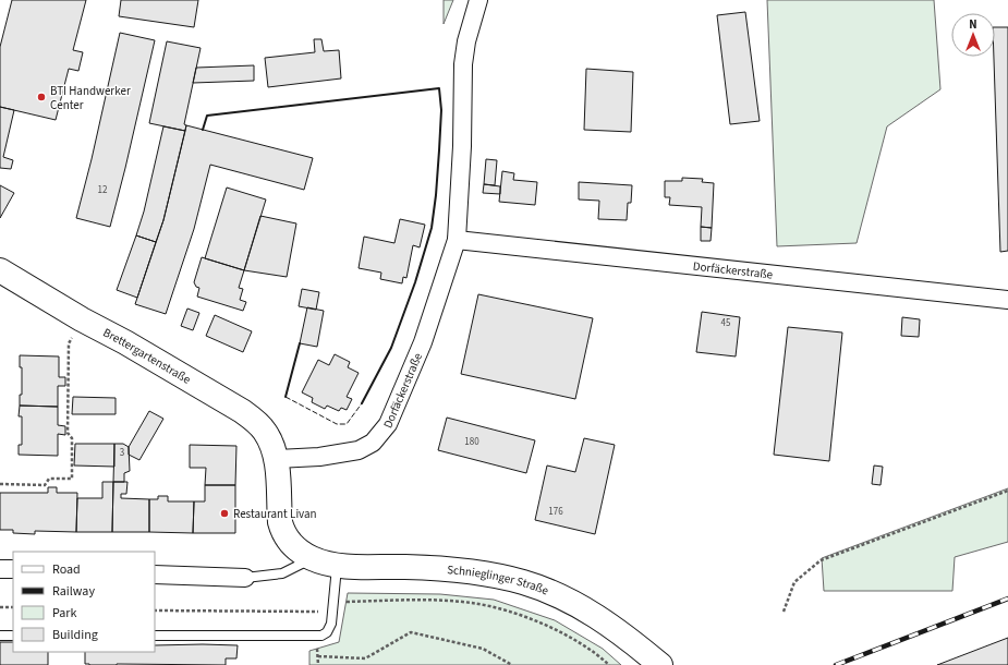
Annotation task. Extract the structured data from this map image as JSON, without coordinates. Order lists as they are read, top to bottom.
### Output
{
  "streets": {
    "main road": ["Brettergartenstraße", "Schnieglinger Straße"],
    "street": ["Dorfäckerstraße"]
  },
  "crossings": [
    ["Dorfäckerstraße", "Brettergartenstraße"],
    ["Dorfäckerstraße", "Schnieglinger Straße"],
    ["Brettergartenstraße", "Schnieglinger Straße"]
  ],
  "places": ["BTI Handwerker Center", "Restaurant Livan"],
  "house_numbers": [
    "12",
    "45",
    "180",
    "3",
    "176"
  ],
  "legend": [
    "Road",
    "Railway",
    "Park",
    "Building"
  ],
  "north": "top"
}
